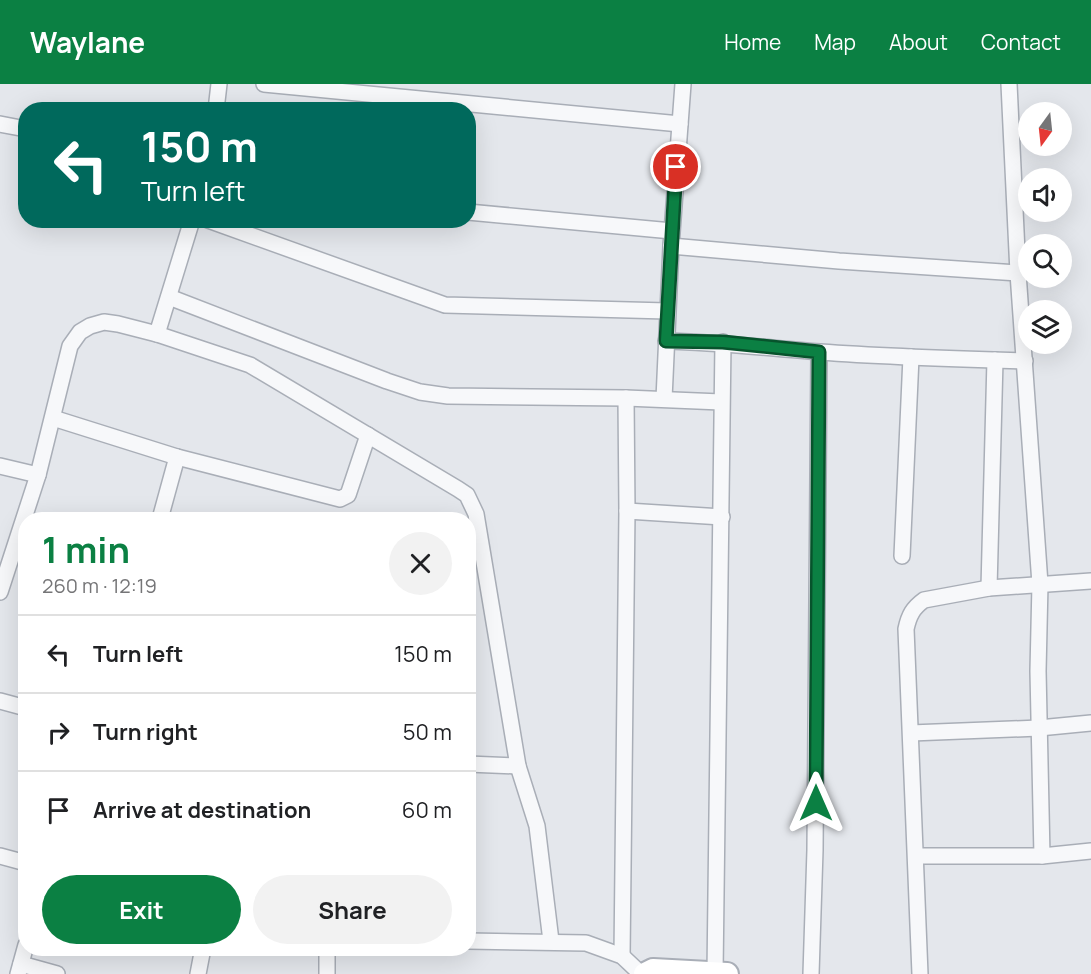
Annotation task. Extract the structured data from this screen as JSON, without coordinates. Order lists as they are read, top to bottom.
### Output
{
  "north": "bottom",
  "page": {
    "header": "Waylane",
    "nav": [
      "Home",
      "Map",
      "About",
      "Contact"
    ],
    "turn": ["150 m", "Turn left"],
    "heading": ["1 min", "260 m · 12:19"],
    "list": [
      {
        "name": "Turn left",
        "value": "150 m"
      },
      {
        "name": "Turn right",
        "value": "50 m"
      },
      {
        "name": "Arrive at destination",
        "value": "60 m"
      }
    ],
    "buttons": ["Exit", "Share"]
  }
}
